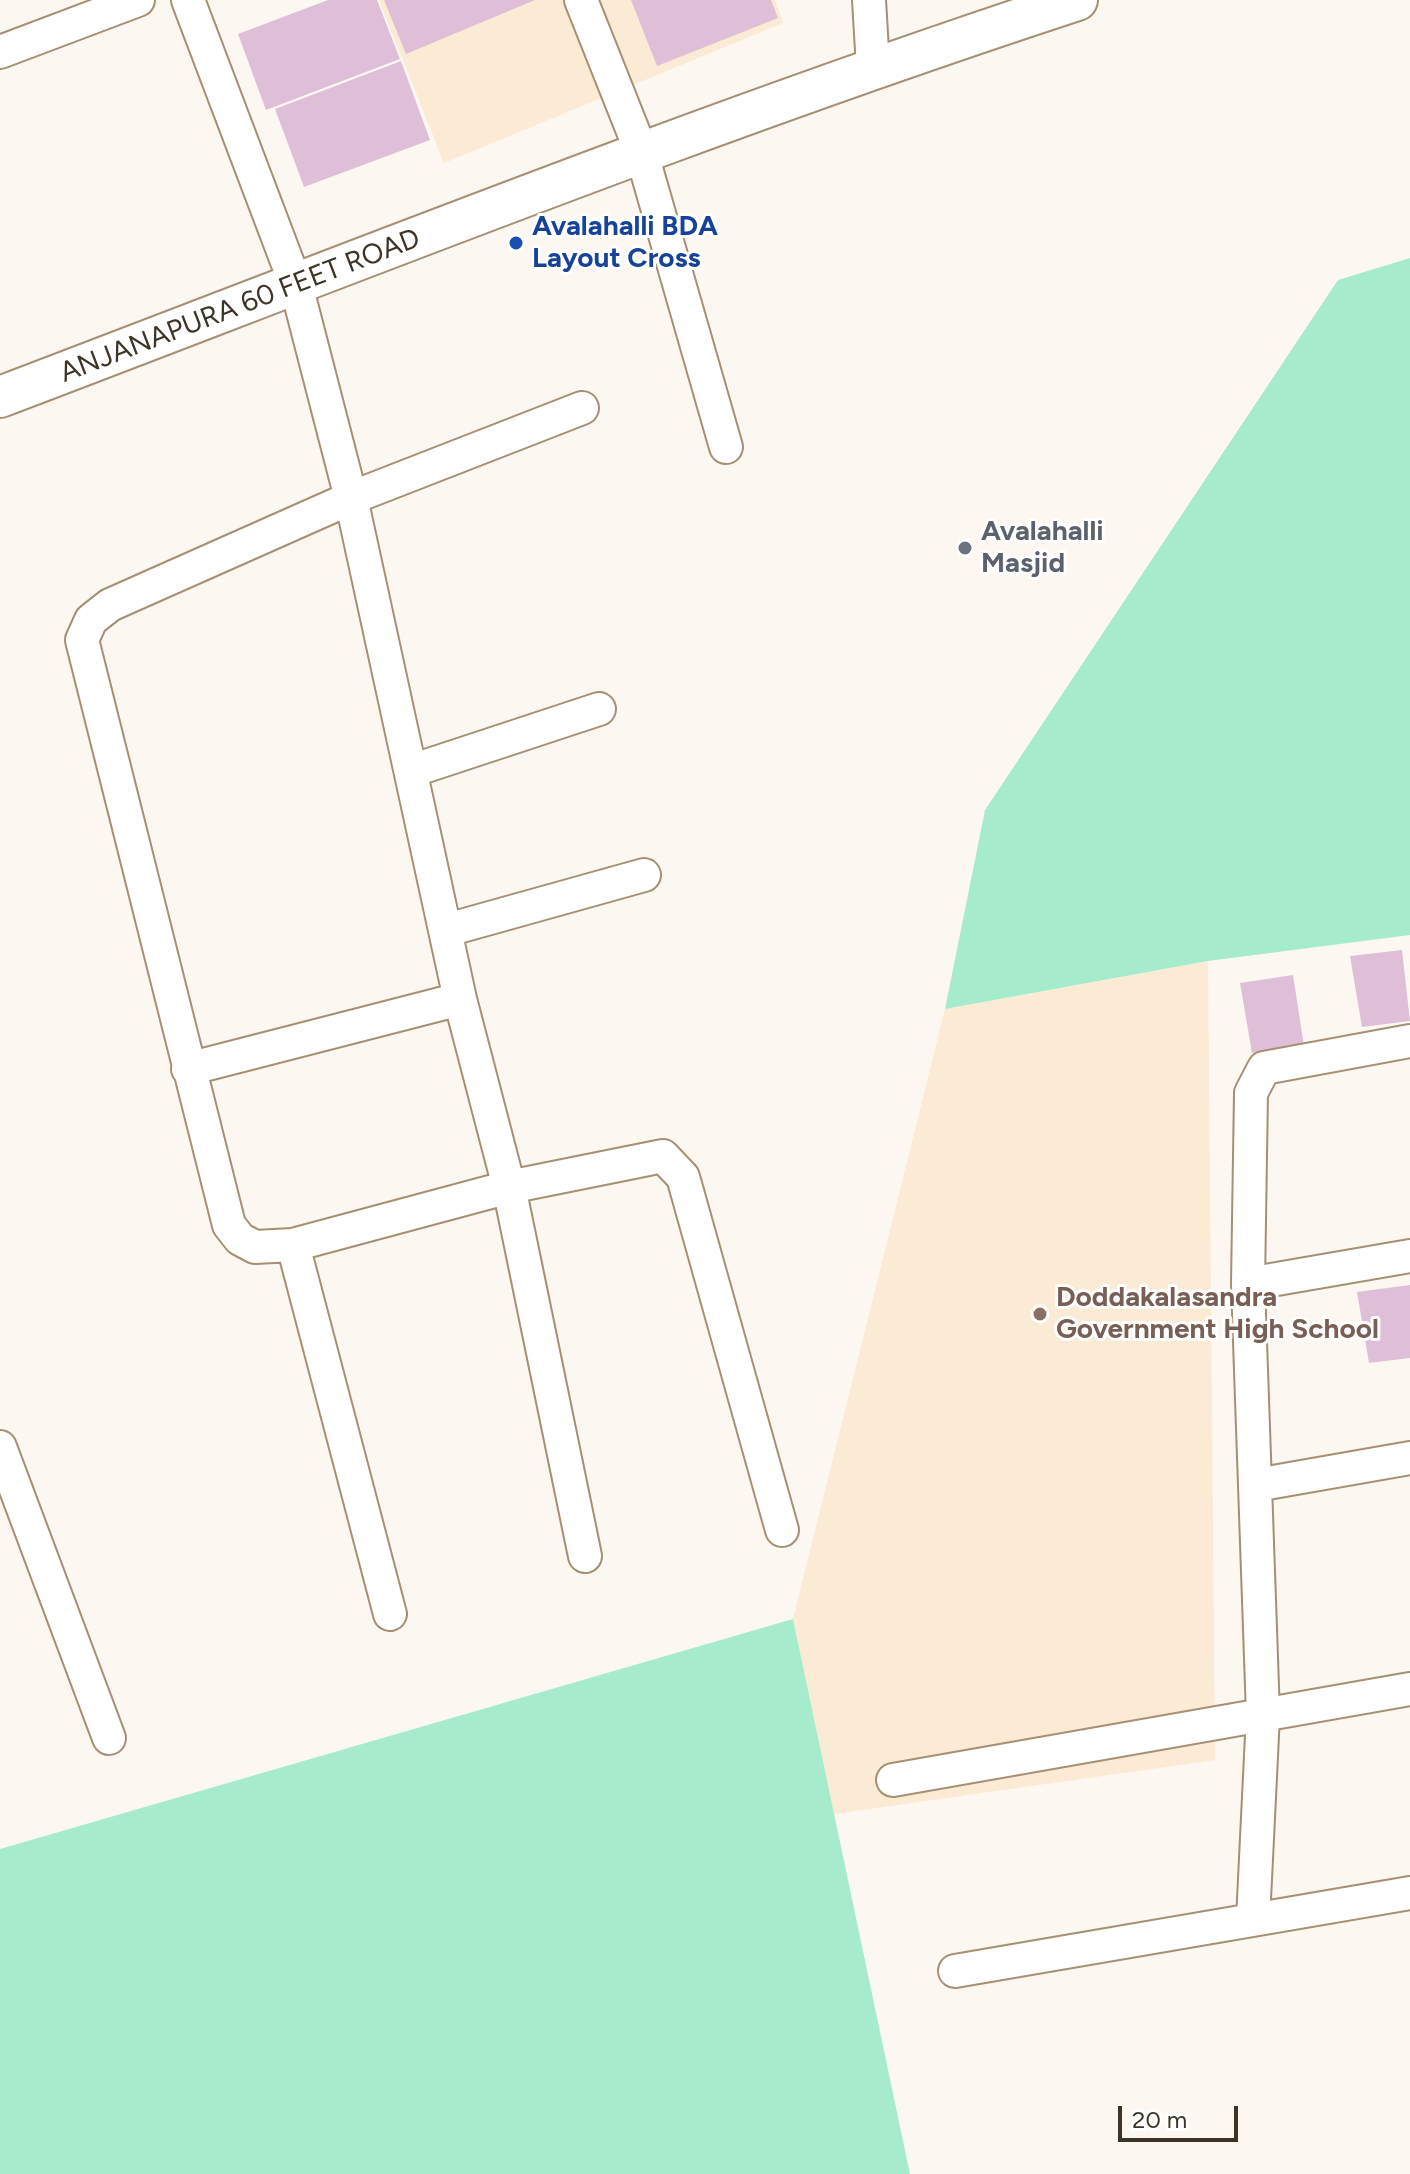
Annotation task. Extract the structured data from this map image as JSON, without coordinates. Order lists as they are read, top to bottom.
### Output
{
  "streets": {
    "street": ["ANJANAPURA 60 FEET ROAD"]
  },
  "places": ["Avalahalli BDA Layout Cross", "Avalahalli Masjid", "Doddakalasandra Government High School"],
  "scale_bar": "20 m"
}
